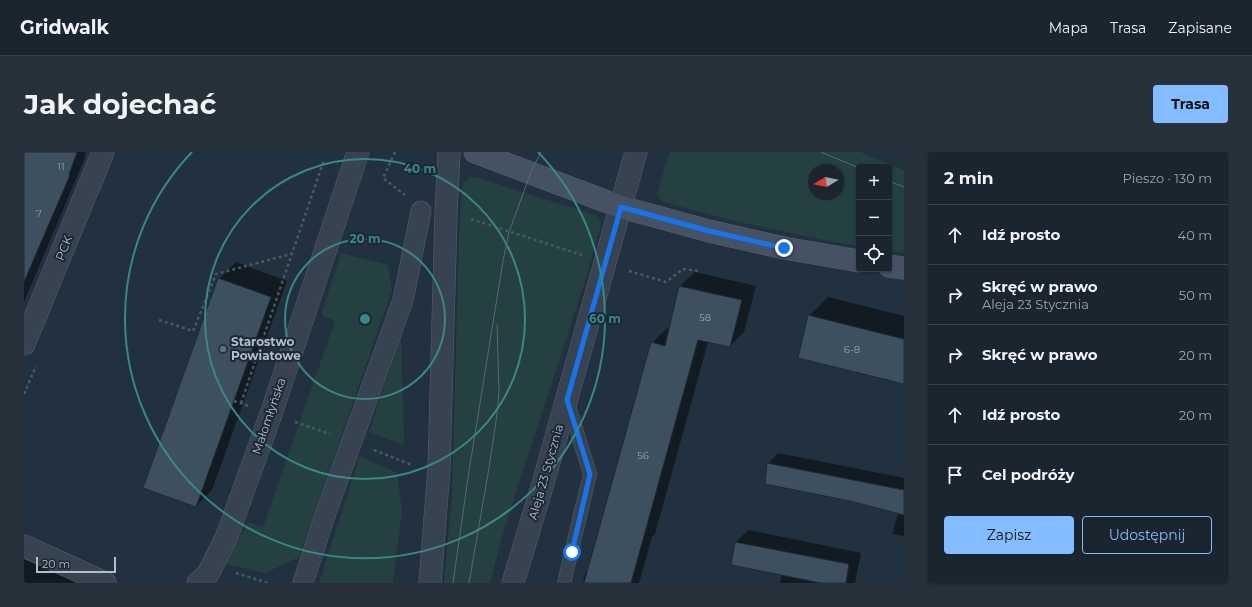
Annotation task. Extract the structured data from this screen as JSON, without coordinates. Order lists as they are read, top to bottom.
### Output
{
  "streets": {
    "street": ["PCK", "Małomłyńska", "Aleja 23 Stycznia"]
  },
  "places": ["Starostwo Powiatowe"],
  "house_numbers": [
    "11",
    "7",
    "58",
    "6-8",
    "56"
  ],
  "scale_bar": "20 m",
  "north": "left",
  "page": {
    "header": "Gridwalk",
    "nav": ["Mapa", "Trasa", "Zapisane"],
    "buttons": [
      "Trasa",
      ["Zapisz", "Udostępnij"]
    ],
    "title": "Jak dojechać",
    "heading": ["2 min", "Pieszo · 130 m"],
    "map_buttons": ["+", "−"],
    "list": [
      ["Idź prosto", "40 m"],
      ["Skręć w prawo", "Aleja 23 Stycznia", "50 m"],
      ["Skręć w prawo", "20 m"],
      ["Idź prosto", "20 m"],
      "Cel podróży"
    ],
    "scale": "20 m"
  },
  "rings": ["40 m", "20 m", "60 m"]
}
